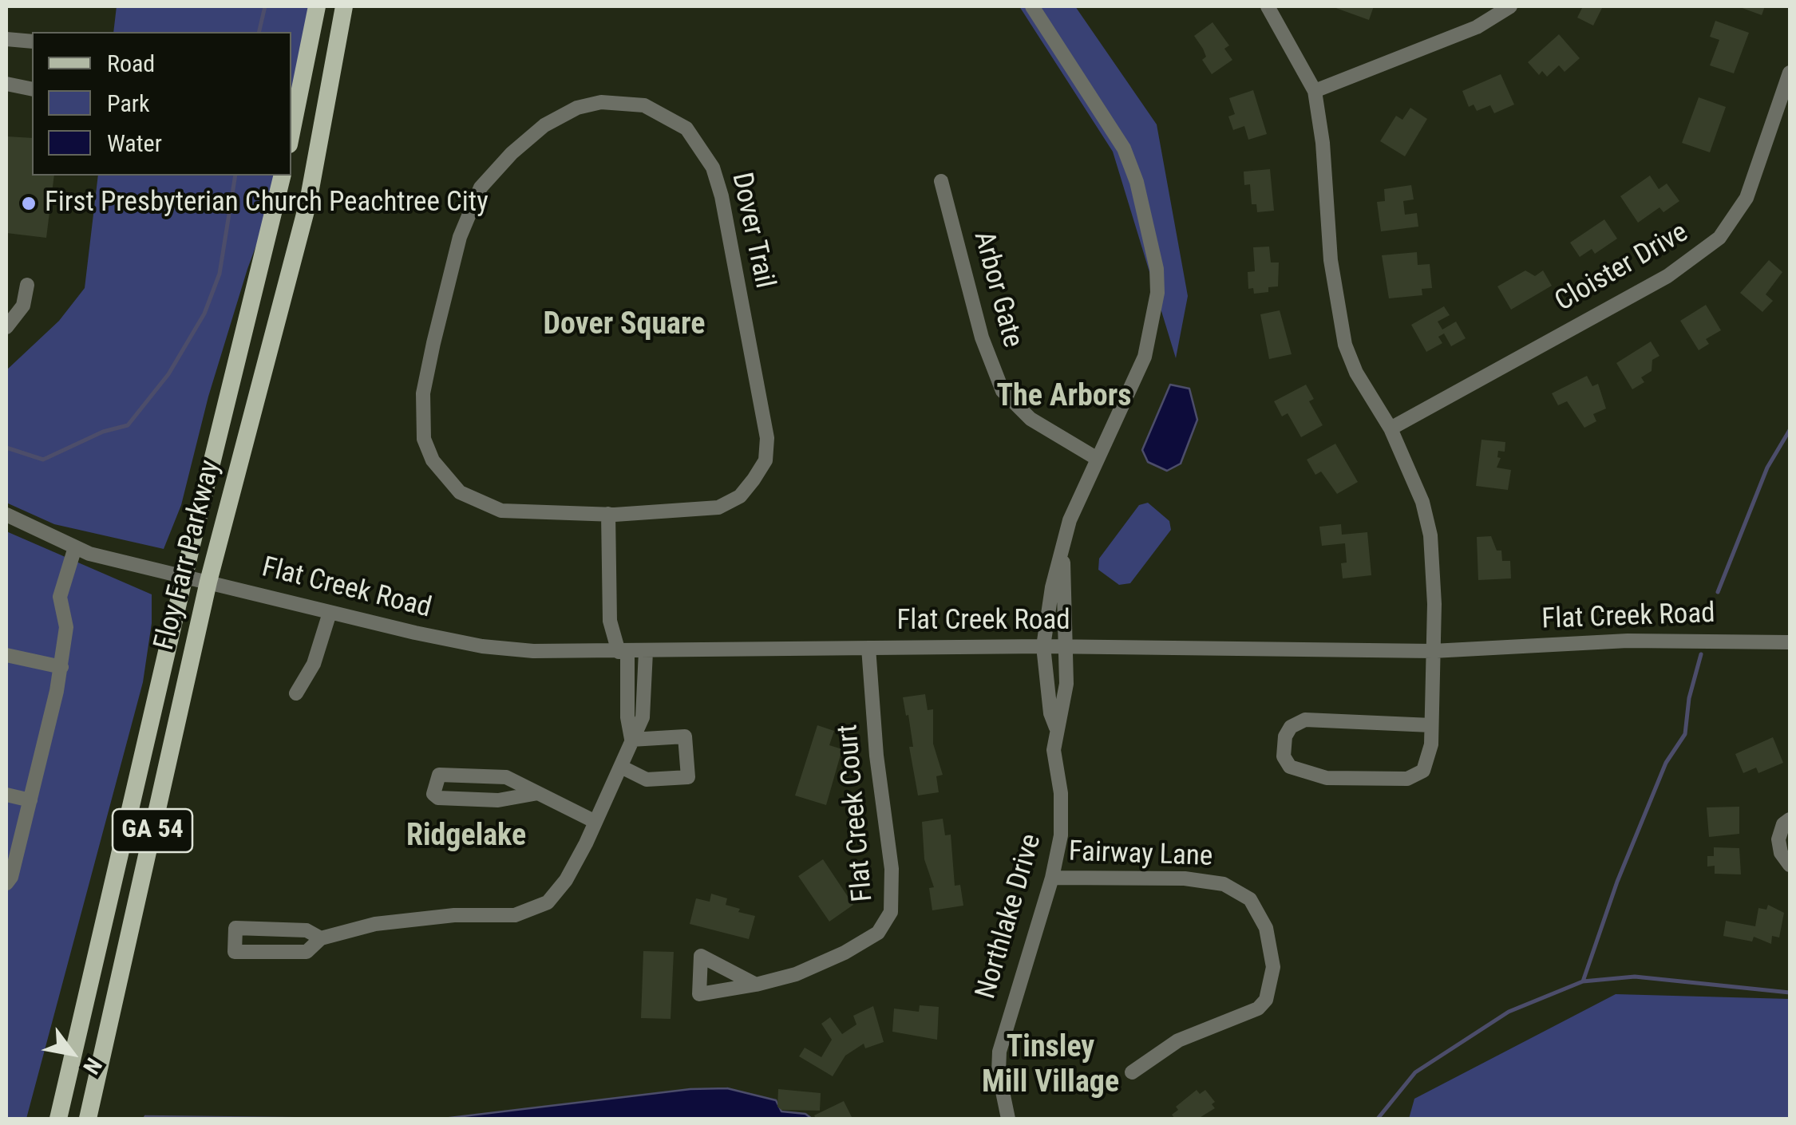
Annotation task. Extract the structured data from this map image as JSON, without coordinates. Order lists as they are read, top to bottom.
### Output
{
  "streets": {
    "main road": ["Floy Farr Parkway", "GA 54"],
    "street": [
      "Dover Trail",
      "Cloister Drive",
      "Arbor Gate",
      "Flat Creek Road",
      "Flat Creek Court",
      "Fairway Lane",
      "Northlake Drive"
    ]
  },
  "crossings": [
    ["Arbor Gate", "Northlake Drive"],
    ["Floy Farr Parkway", "Flat Creek Road"],
    ["Flat Creek Road", "Flat Creek Court"],
    ["Flat Creek Road", "Northlake Drive"],
    ["Fairway Lane", "Northlake Drive"]
  ],
  "districts": [
    "Dover Square",
    "The Arbors",
    "Ridgelake",
    "Tinsley Mill Village"
  ],
  "places": ["First Presbyterian Church Peachtree City"],
  "legend": ["Road", "Park", "Water"],
  "north": "bottom right"
}
